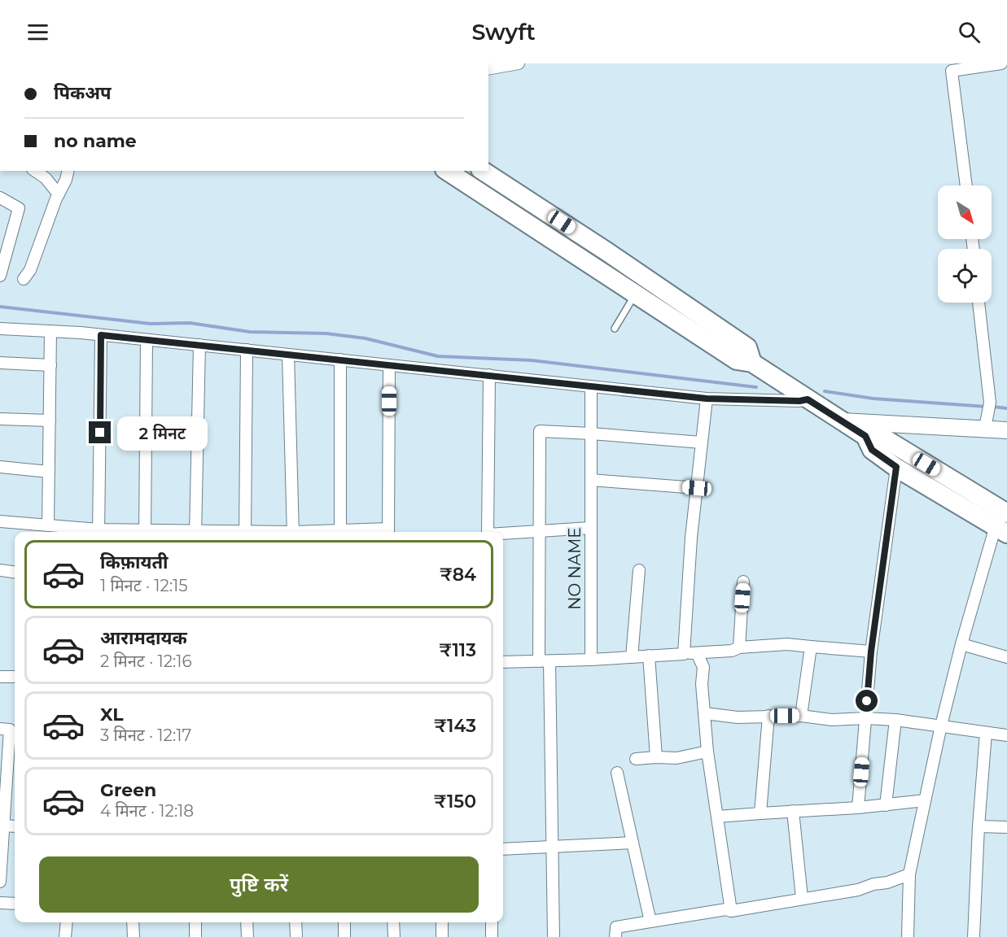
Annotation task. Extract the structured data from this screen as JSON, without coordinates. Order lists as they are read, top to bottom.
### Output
{
  "streets": {
    "street": ["NO NAME"]
  },
  "north": "bottom right",
  "page": {
    "header": "Swyft",
    "banner": ["पिकअप", "no name"],
    "bubble": "2 मिनट",
    "list": [
      {
        "name": "किफ़ायती",
        "note": "1 मिनट · 12:15",
        "value": "₹84"
      },
      {
        "name": "आरामदायक",
        "note": "2 मिनट · 12:16",
        "value": "₹113"
      },
      {
        "name": "XL",
        "note": "3 मिनट · 12:17",
        "value": "₹143"
      },
      {
        "name": "Green",
        "note": "4 मिनट · 12:18",
        "value": "₹150"
      }
    ],
    "buttons": "पुष्टि करें"
  }
}
